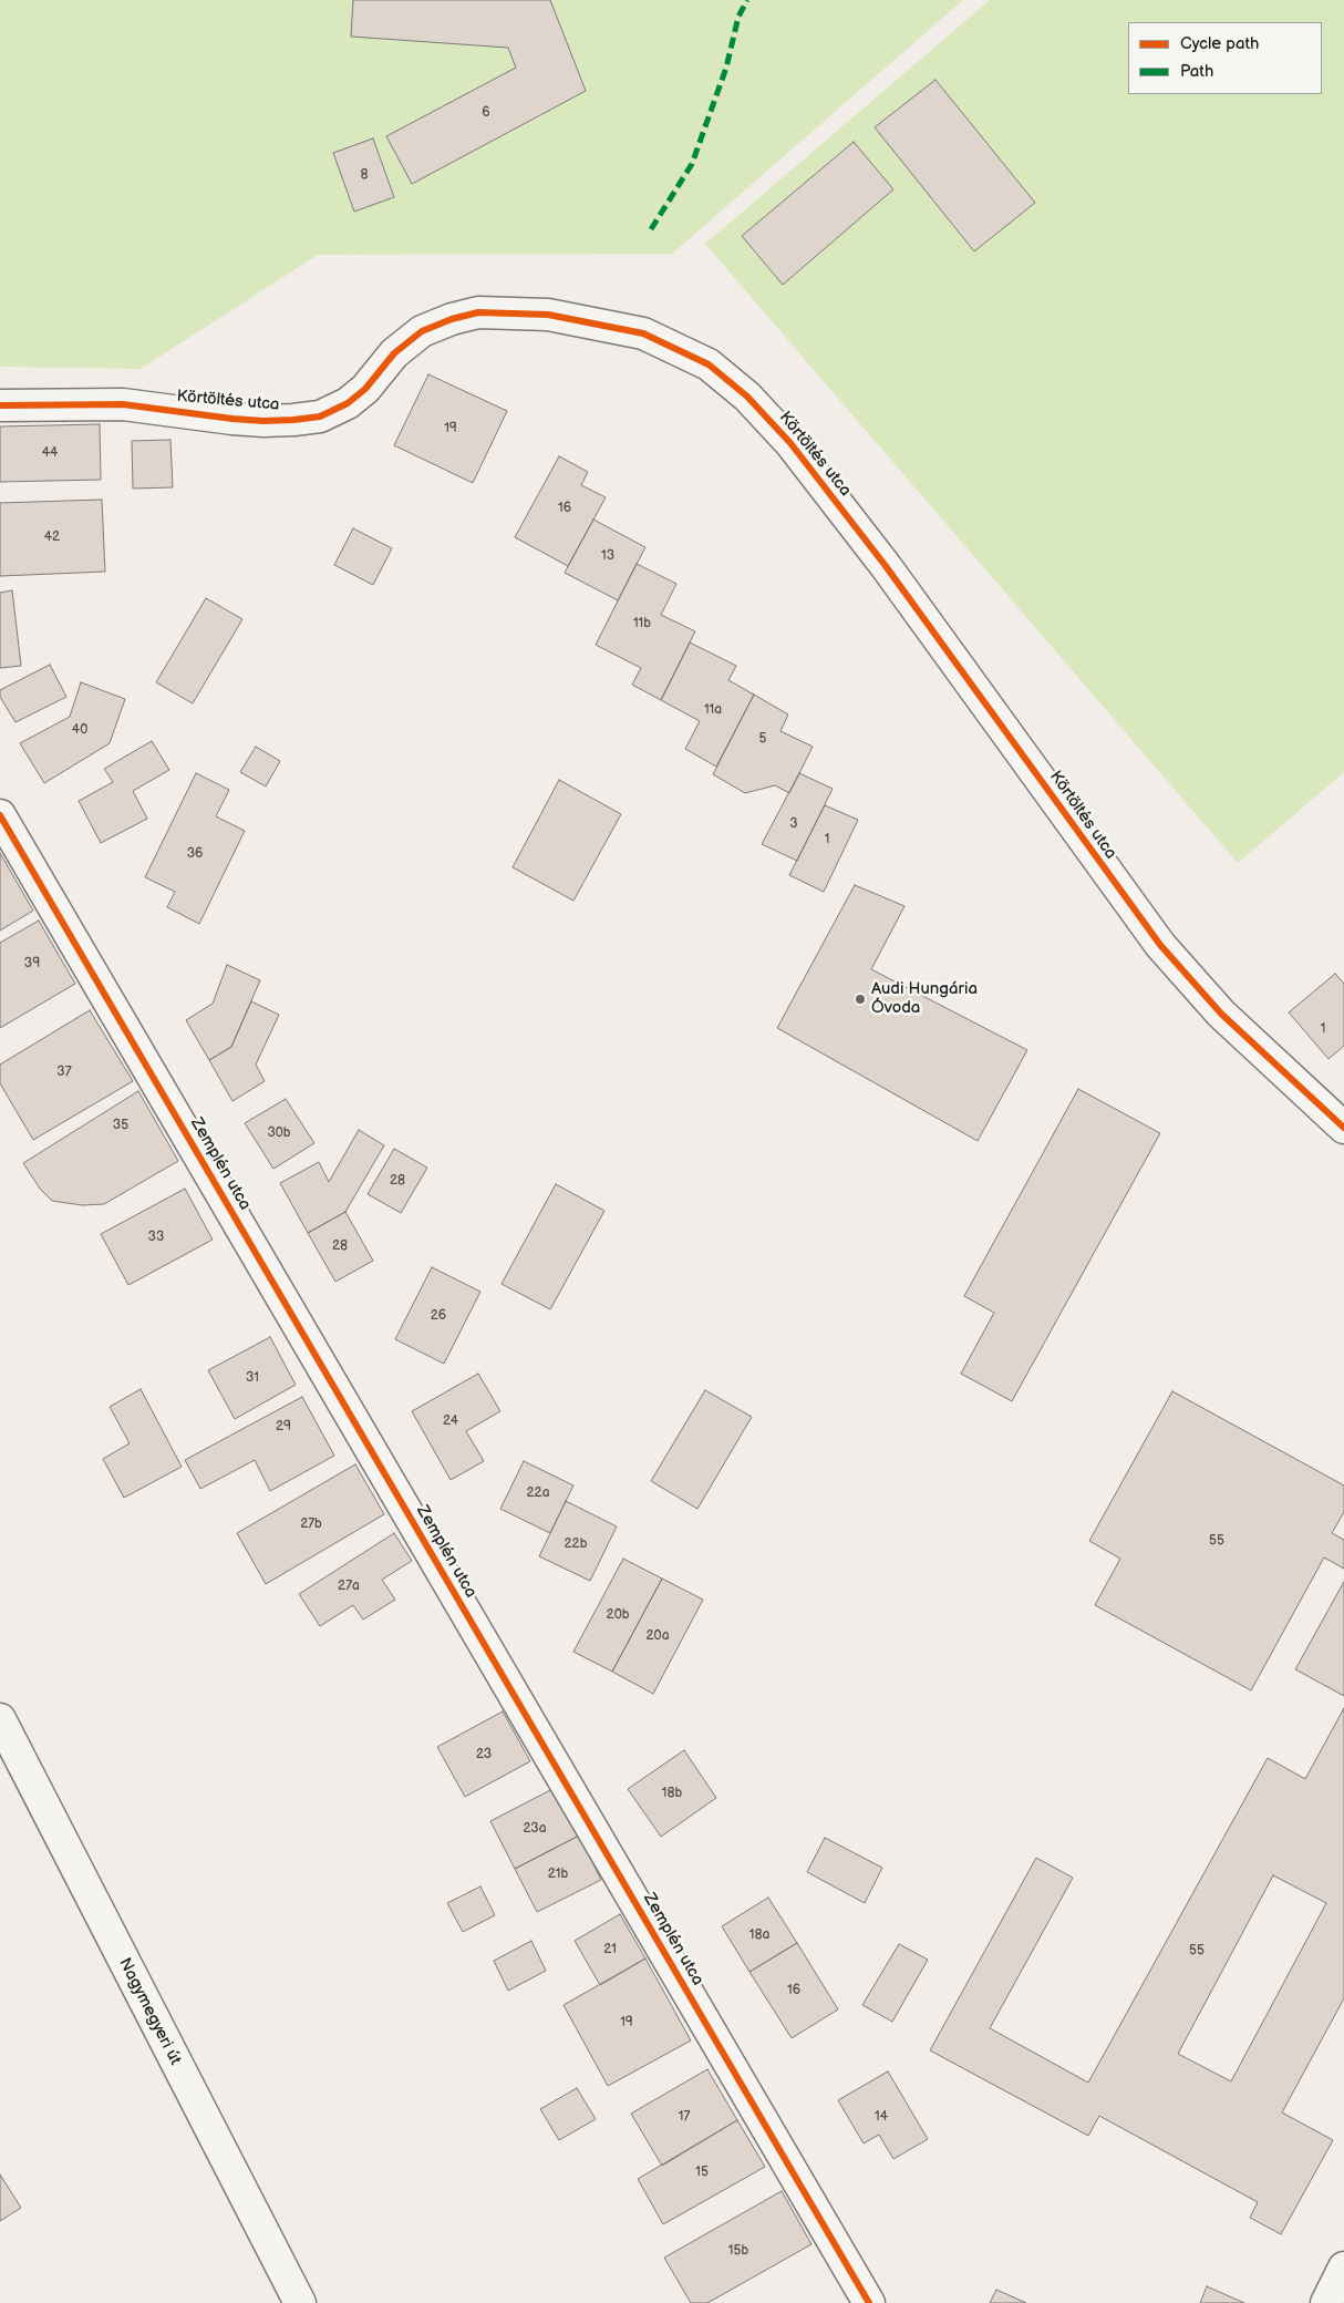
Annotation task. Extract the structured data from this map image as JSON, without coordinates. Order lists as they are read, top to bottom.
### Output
{
  "streets": {
    "street": ["Körtöltés utca", "Zemplén utca", "Nagymegyeri út"]
  },
  "places": ["Audi Hungária Óvoda"],
  "house_numbers": [
    "6",
    "8",
    "19",
    "44",
    "16",
    "42",
    "13",
    "11b",
    "11a",
    "40",
    "5",
    "3",
    "1",
    "36",
    "39",
    "1",
    "37",
    "35",
    "30b",
    "28",
    "33",
    "28",
    "26",
    "31",
    "24",
    "29",
    "22a",
    "27b",
    "55",
    "22b",
    "27a",
    "20b",
    "20a",
    "23",
    "18b",
    "23a",
    "21b",
    "18a",
    "21",
    "55",
    "16",
    "19",
    "17",
    "14",
    "15",
    "15b"
  ],
  "legend": ["Cycle path", "Path"]
}
